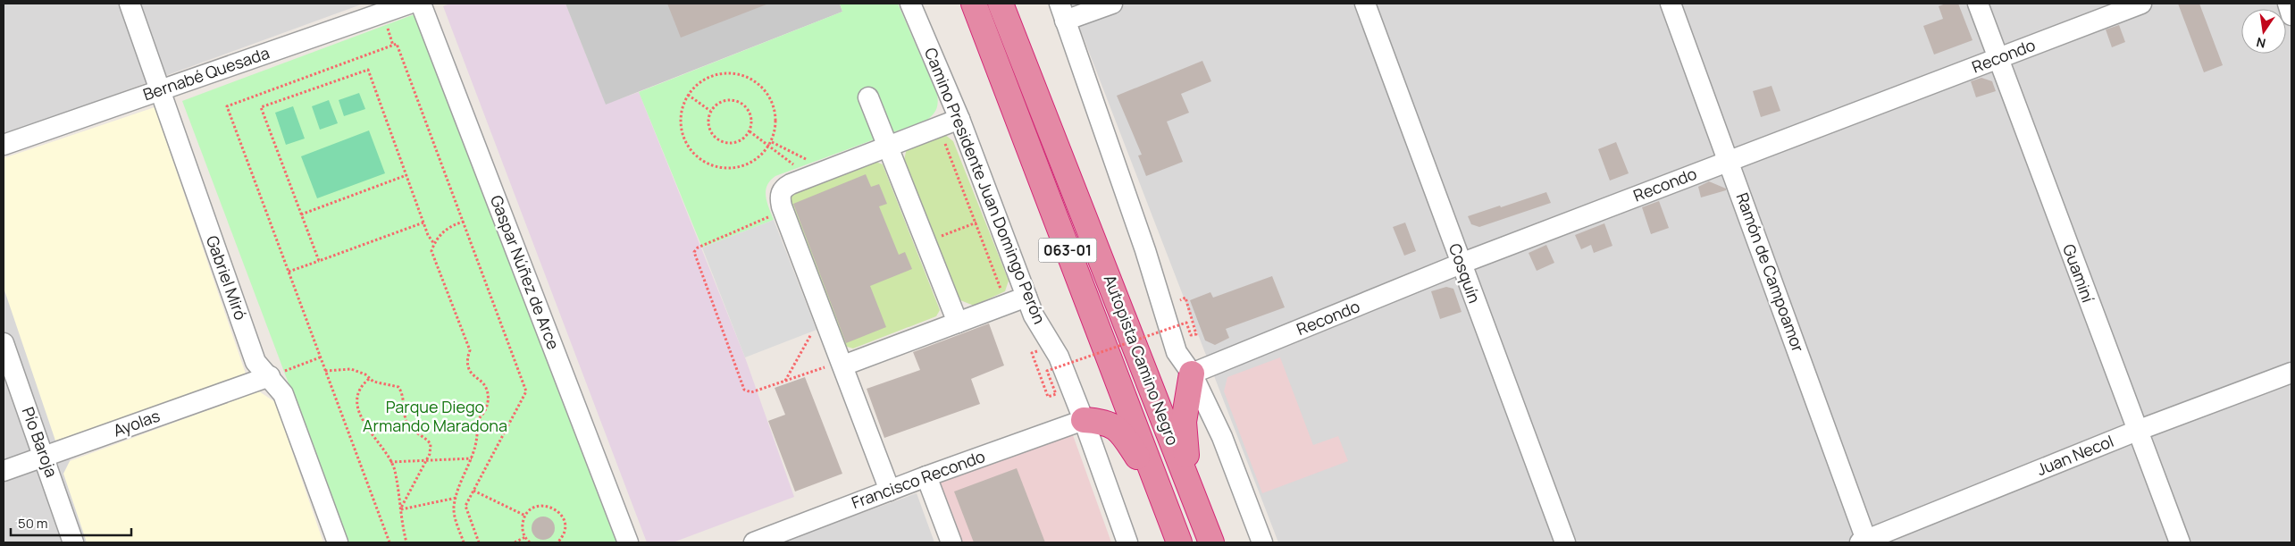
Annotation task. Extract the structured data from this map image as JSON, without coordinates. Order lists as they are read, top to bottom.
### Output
{
  "streets": {
    "highway": ["063-01", "Autopista Camino Negro"],
    "street": [
      "Recondo",
      "Bernabé Quesada",
      "Camino Presidente Juan Domingo Perón",
      "Gaspar Núñez de Arce",
      "Ramón de Campoamor",
      "Cosquín",
      "Guaminí",
      "Gabriel Miró",
      "Ayolas",
      "Pío Baroja",
      "Juan Necol",
      "Francisco Recondo"
    ]
  },
  "crossings": [
    ["Recondo", "Ramón de Campoamor"],
    ["Recondo", "Cosquín"],
    ["Recondo", "Guaminí"],
    ["Bernabé Quesada", "Gabriel Miró"],
    ["Camino Presidente Juan Domingo Perón", "Francisco Recondo"],
    ["Ramón de Campoamor", "Juan Necol"],
    ["Guaminí", "Juan Necol"],
    ["Gabriel Miró", "Ayolas"],
    ["Ayolas", "Pío Baroja"]
  ],
  "parks": ["Parque Diego Armando Maradona"],
  "scale_bar": "50 m",
  "north": "bottom"
}
